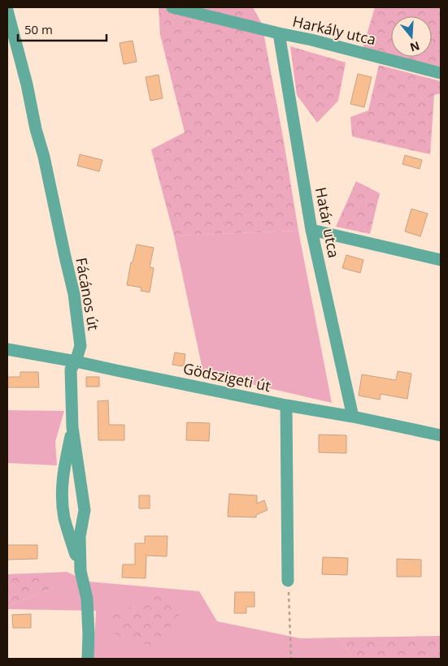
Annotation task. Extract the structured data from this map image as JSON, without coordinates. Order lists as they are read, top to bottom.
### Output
{
  "streets": {
    "street": [
      "Harkály utca",
      "Határ utca",
      "Fácános út",
      "Gödszigeti út"
    ]
  },
  "crossings": [
    ["Harkály utca", "Határ utca"],
    ["Határ utca", "Gödszigeti út"],
    ["Fácános út", "Gödszigeti út"]
  ],
  "scale_bar": "50 m",
  "north": "bottom"
}
